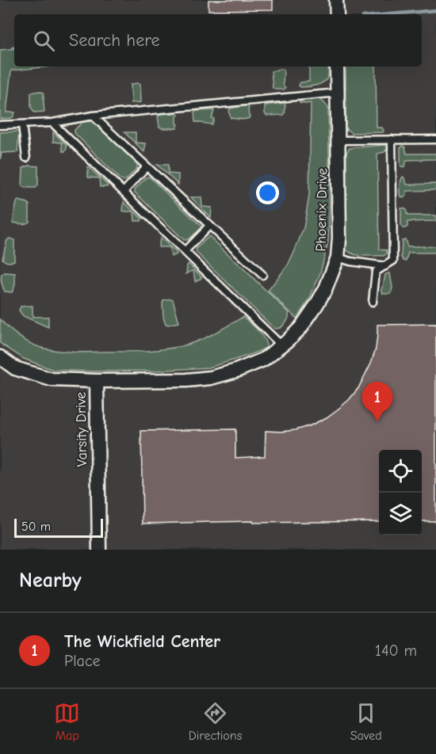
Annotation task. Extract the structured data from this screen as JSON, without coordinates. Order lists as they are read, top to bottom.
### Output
{
  "streets": {
    "street": ["Phoenix Drive", "Varsity Drive"]
  },
  "crossings": [
    ["Phoenix Drive", "Varsity Drive"]
  ],
  "scale_bar": "50 m",
  "page": {
    "search": "Search here",
    "pins": "1",
    "scale": "50 m",
    "heading": "Nearby",
    "list": [
      {
        "mark": "1",
        "name": "The Wickfield Center",
        "note": "Place",
        "value": "140 m"
      }
    ],
    "nav": ["Map", "Directions", "Saved"]
  }
}
